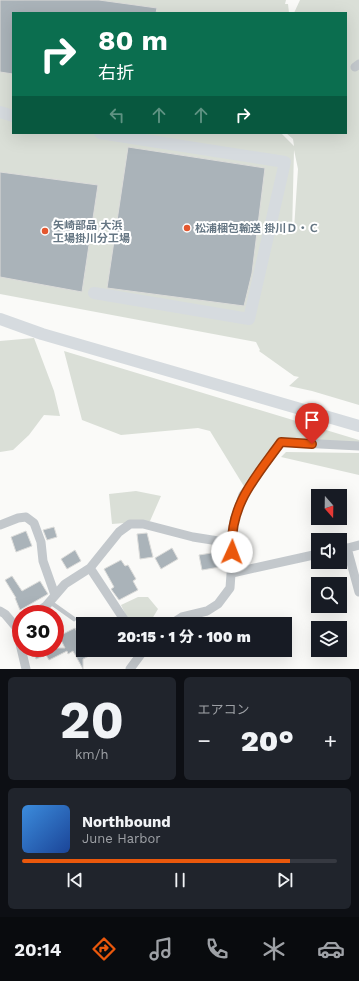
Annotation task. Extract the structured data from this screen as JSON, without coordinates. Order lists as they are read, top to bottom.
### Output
{
  "places": ["松浦梱包輸送 掛川Ｄ・Ｃ", "矢崎部品 大浜 工場掛川分工場"],
  "north": "bottom",
  "page": {
    "turn": ["80 m", "右折"],
    "limit": "30",
    "trip": "20:15 · 1 分 · 100 m",
    "tile": [
      ["20", "km/h"],
      "エアコン"
    ],
    "heat": ["−", "20°", "+"],
    "song": ["Northbound", "June Harbor"],
    "tabs": "20:14"
  }
}
